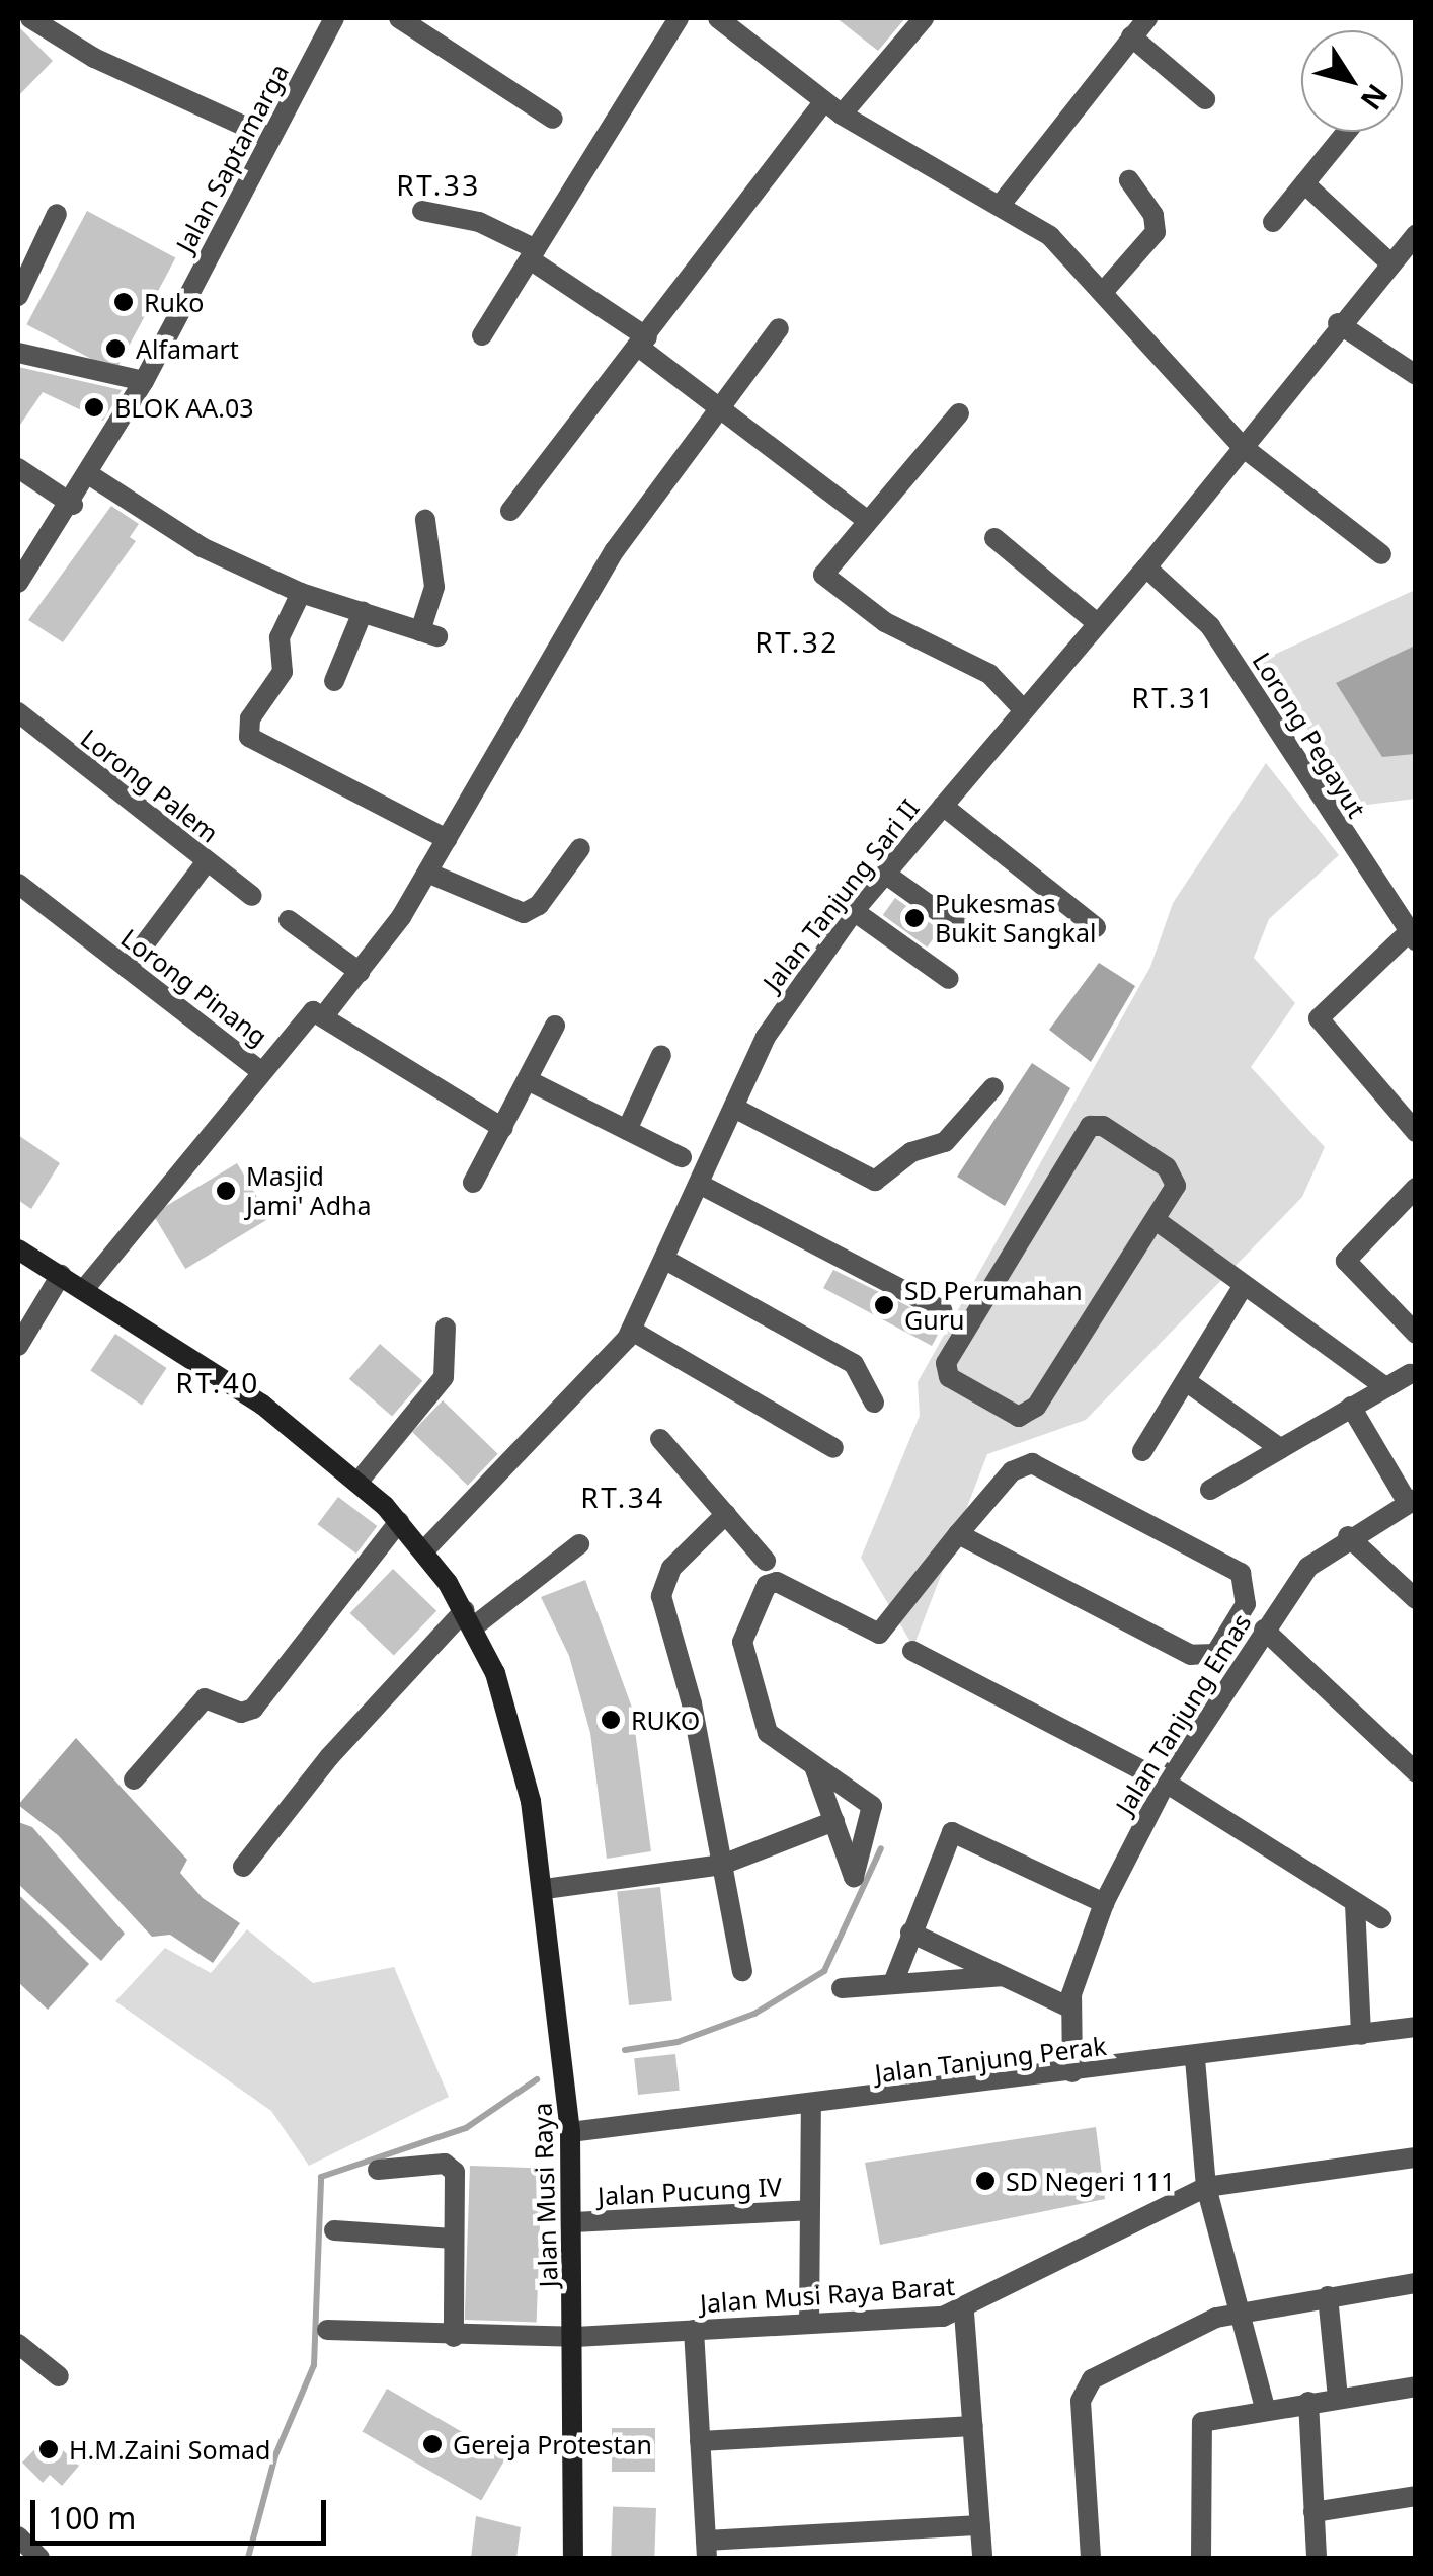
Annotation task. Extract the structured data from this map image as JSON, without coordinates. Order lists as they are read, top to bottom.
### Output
{
  "streets": {
    "street": [
      "Jalan Saptamarga",
      "Lorong Pegayut",
      "Lorong Palem",
      "Jalan Tanjung Sari II",
      "Lorong Pinang",
      "Jalan Tanjung Emas",
      "Jalan Tanjung Perak",
      "Jalan Pucung IV",
      "Jalan Musi Raya",
      "Jalan Musi Raya Barat"
    ]
  },
  "crossings": [
    ["Lorong Pegayut", "Jalan Tanjung Sari II"],
    ["Jalan Tanjung Sari II", "Jalan Musi Raya"],
    ["Lorong Pinang", "Jalan Musi Raya"],
    ["Jalan Tanjung Emas", "Jalan Tanjung Perak"],
    ["Jalan Tanjung Perak", "Jalan Musi Raya"],
    ["Jalan Pucung IV", "Jalan Musi Raya"],
    ["Jalan Musi Raya", "Jalan Musi Raya Barat"]
  ],
  "districts": [
    "RT.33",
    "RT.32",
    "RT.31",
    "RT.40",
    "RT.34"
  ],
  "places": [
    "Ruko",
    "Alfamart",
    "BLOK AA.03",
    "Pukesmas Bukit Sangkal",
    "Masjid Jami' Adha",
    "SD Perumahan Guru",
    "RUKO",
    "SD Negeri 111",
    "Gereja Protestan",
    "H.M.Zaini Somad"
  ],
  "scale_bar": "100 m",
  "north": "bottom right"
}
